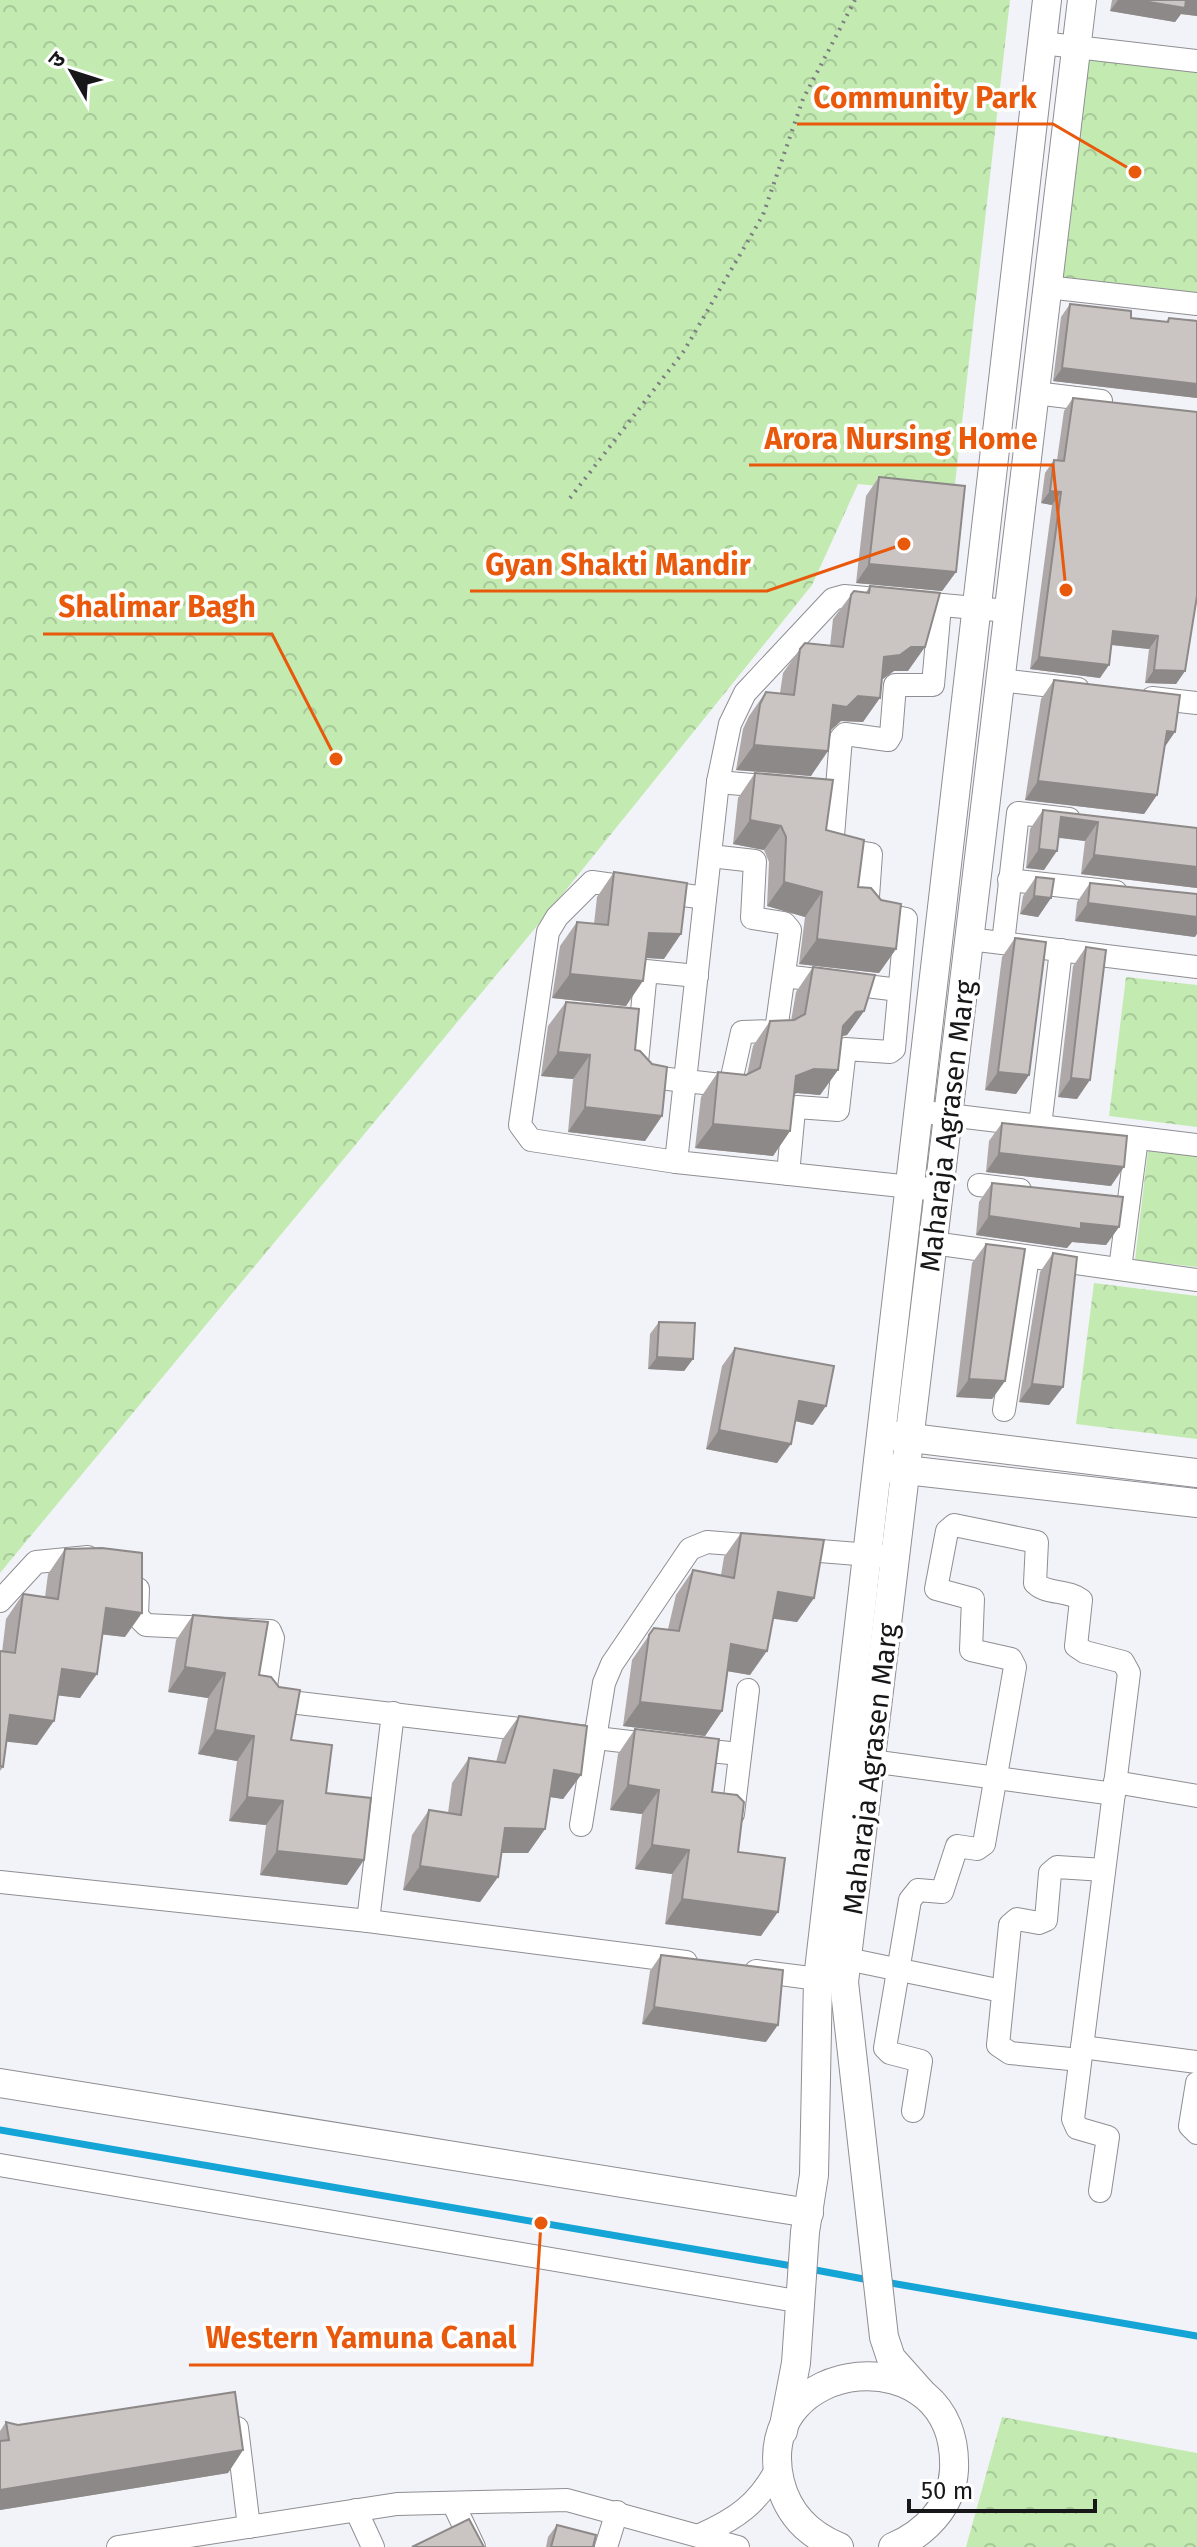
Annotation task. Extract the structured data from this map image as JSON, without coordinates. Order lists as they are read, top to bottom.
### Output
{
  "streets": {
    "street": ["Maharaja Agrasen Marg"]
  },
  "places": [
    "Community Park",
    "Gyan Shakti Mandir",
    "Arora Nursing Home",
    "Shalimar Bagh",
    "Western Yamuna Canal"
  ],
  "scale_bar": "50 m",
  "north": "top left"
}
